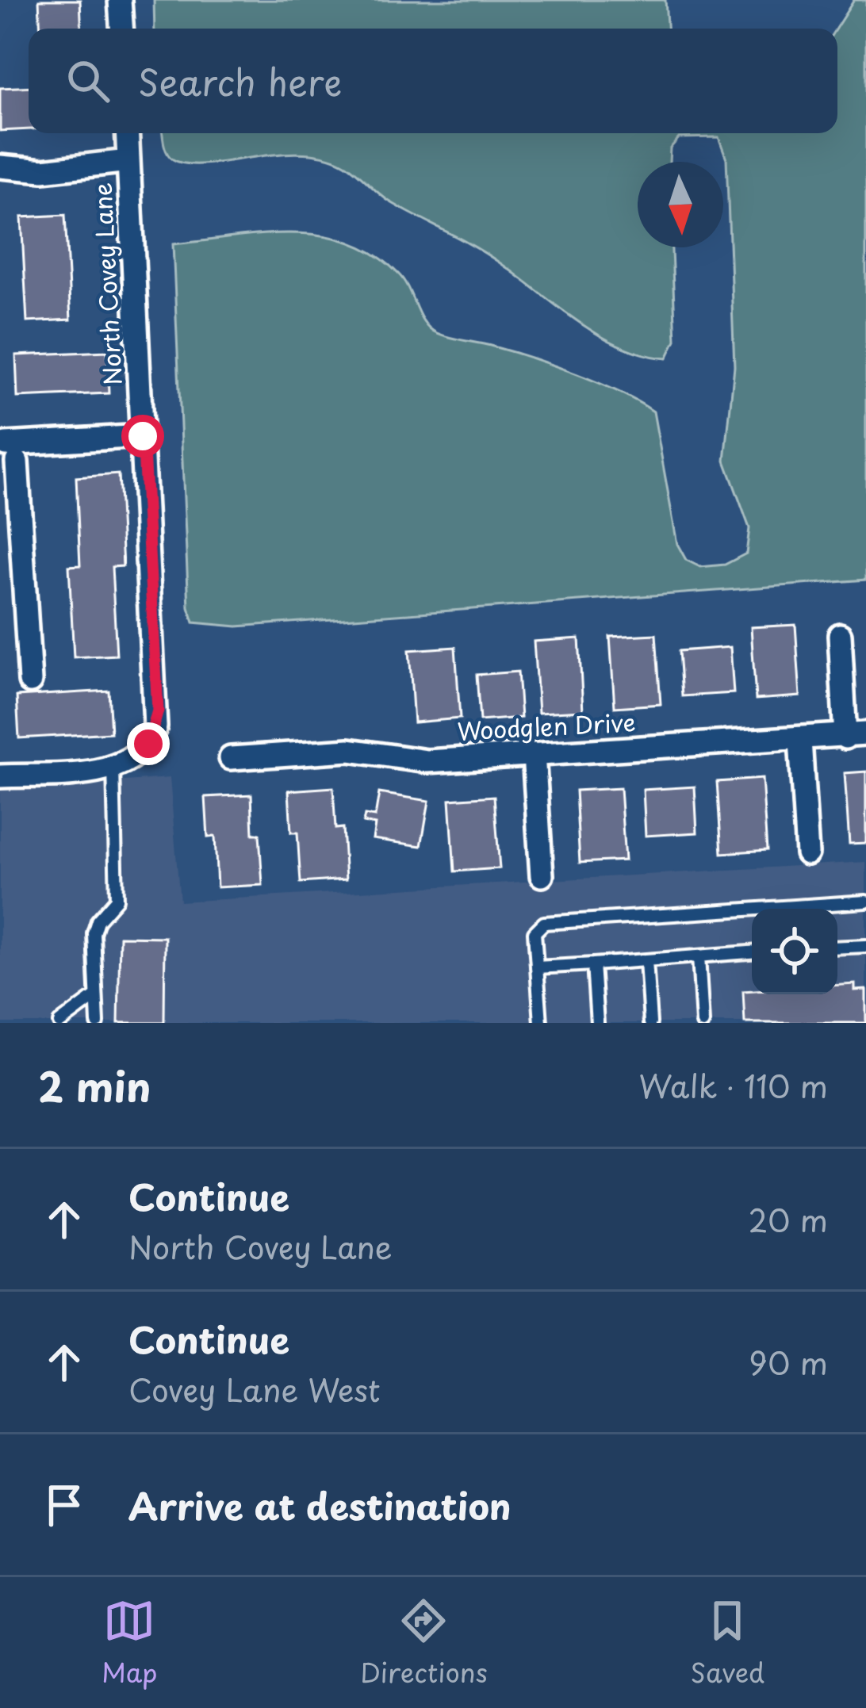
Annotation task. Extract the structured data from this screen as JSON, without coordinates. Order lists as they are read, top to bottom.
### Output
{
  "streets": {
    "street": ["North Covey Lane", "Woodglen Drive"]
  },
  "north": "bottom",
  "page": {
    "search": "Search here",
    "heading": ["2 min", "Walk · 110 m"],
    "list": [
      ["Continue", "North Covey Lane", "20 m"],
      ["Continue", "Covey Lane West", "90 m"],
      "Arrive at destination"
    ],
    "nav": ["Map", "Directions", "Saved"]
  }
}
